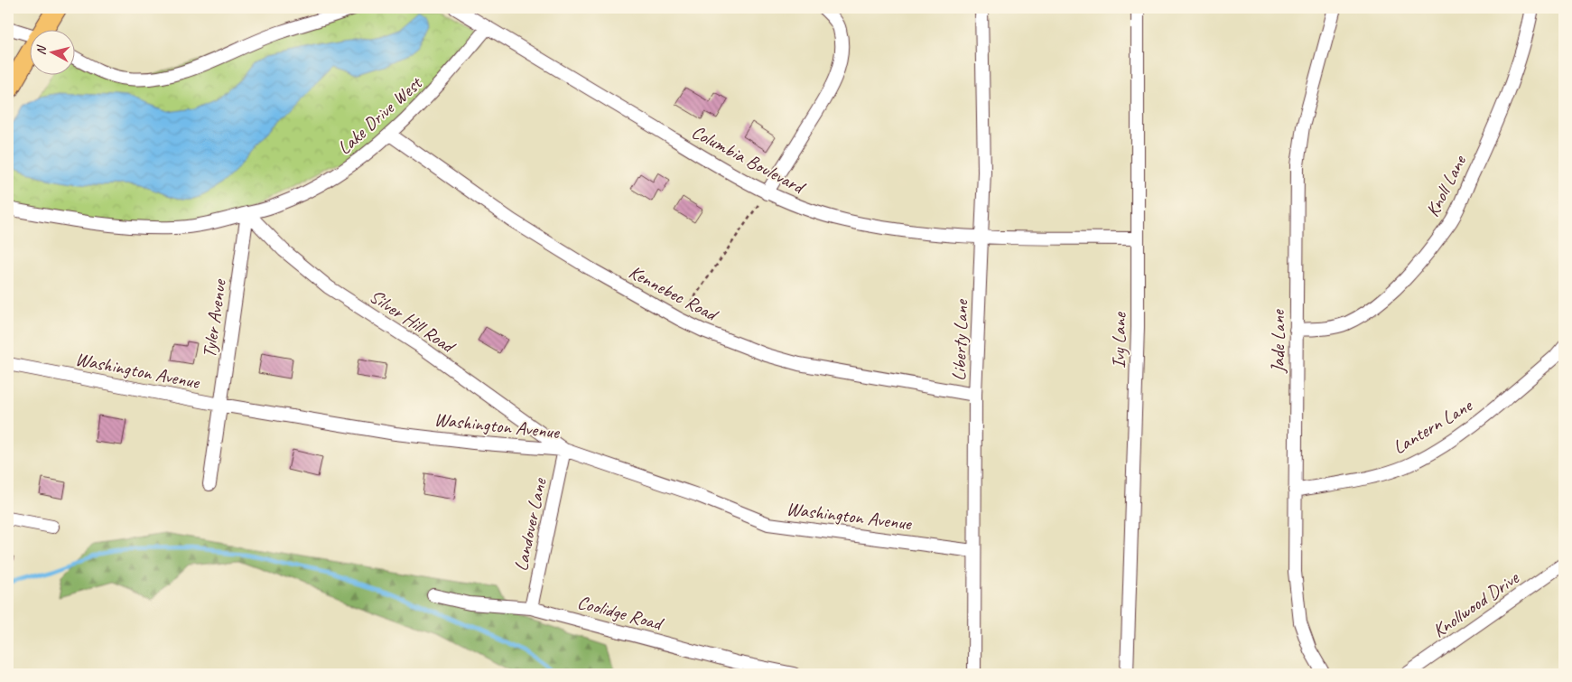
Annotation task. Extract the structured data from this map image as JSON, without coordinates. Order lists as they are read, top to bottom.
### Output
{
  "streets": {
    "street": [
      "Lake Drive West",
      "Columbia Boulevard",
      "Knoll Lane",
      "Kennebec Road",
      "Tyler Avenue",
      "Silver Hill Road",
      "Liberty Lane",
      "Ivy Lane",
      "Jade Lane",
      "Washington Avenue",
      "Lantern Lane",
      "Landover Lane",
      "Knollwood Drive",
      "Coolidge Road"
    ]
  },
  "crossings": [
    ["Lake Drive West", "Columbia Boulevard"],
    ["Lake Drive West", "Kennebec Road"],
    ["Lake Drive West", "Tyler Avenue"],
    ["Lake Drive West", "Silver Hill Road"],
    ["Columbia Boulevard", "Liberty Lane"],
    ["Columbia Boulevard", "Ivy Lane"],
    ["Knoll Lane", "Jade Lane"],
    ["Kennebec Road", "Liberty Lane"],
    ["Tyler Avenue", "Silver Hill Road"],
    ["Tyler Avenue", "Washington Avenue"],
    ["Silver Hill Road", "Washington Avenue"],
    ["Silver Hill Road", "Landover Lane"],
    ["Liberty Lane", "Washington Avenue"],
    ["Jade Lane", "Lantern Lane"],
    ["Washington Avenue", "Landover Lane"],
    ["Landover Lane", "Coolidge Road"]
  ],
  "north": "left"
}
